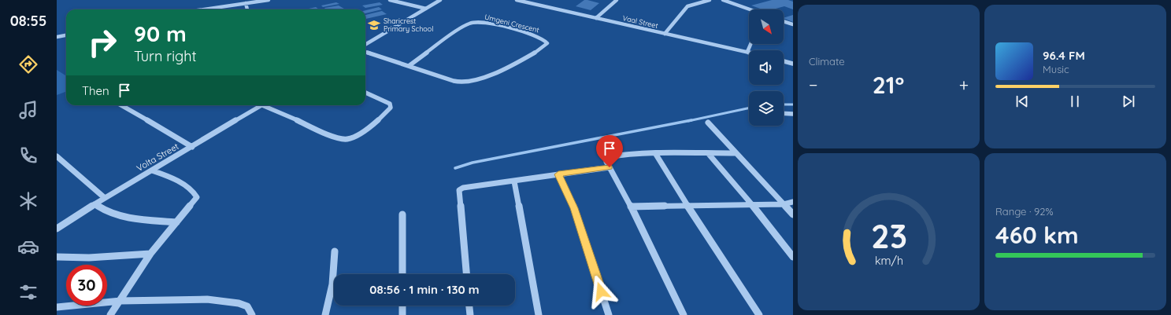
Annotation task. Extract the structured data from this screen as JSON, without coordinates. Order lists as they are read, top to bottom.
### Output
{
  "streets": {
    "street": ["Vaal Street", "Umgeni Crescent", "Volta Street"]
  },
  "places": {
    "school or university": ["Sharicrest Primary School"]
  },
  "north": "bottom right",
  "page": {
    "tabs": "08:55",
    "tile": [
      "Climate",
      ["Range · 92%", "460 km"]
    ],
    "turn": ["90 m", "Turn right"],
    "song": ["96.4 FM", "Music"],
    "heat": ["−", "21°", "+"],
    "then": "Then",
    "limit": "30",
    "trip": "08:56 · 1 min · 130 m",
    "gauge": ["23", "km/h"]
  }
}
